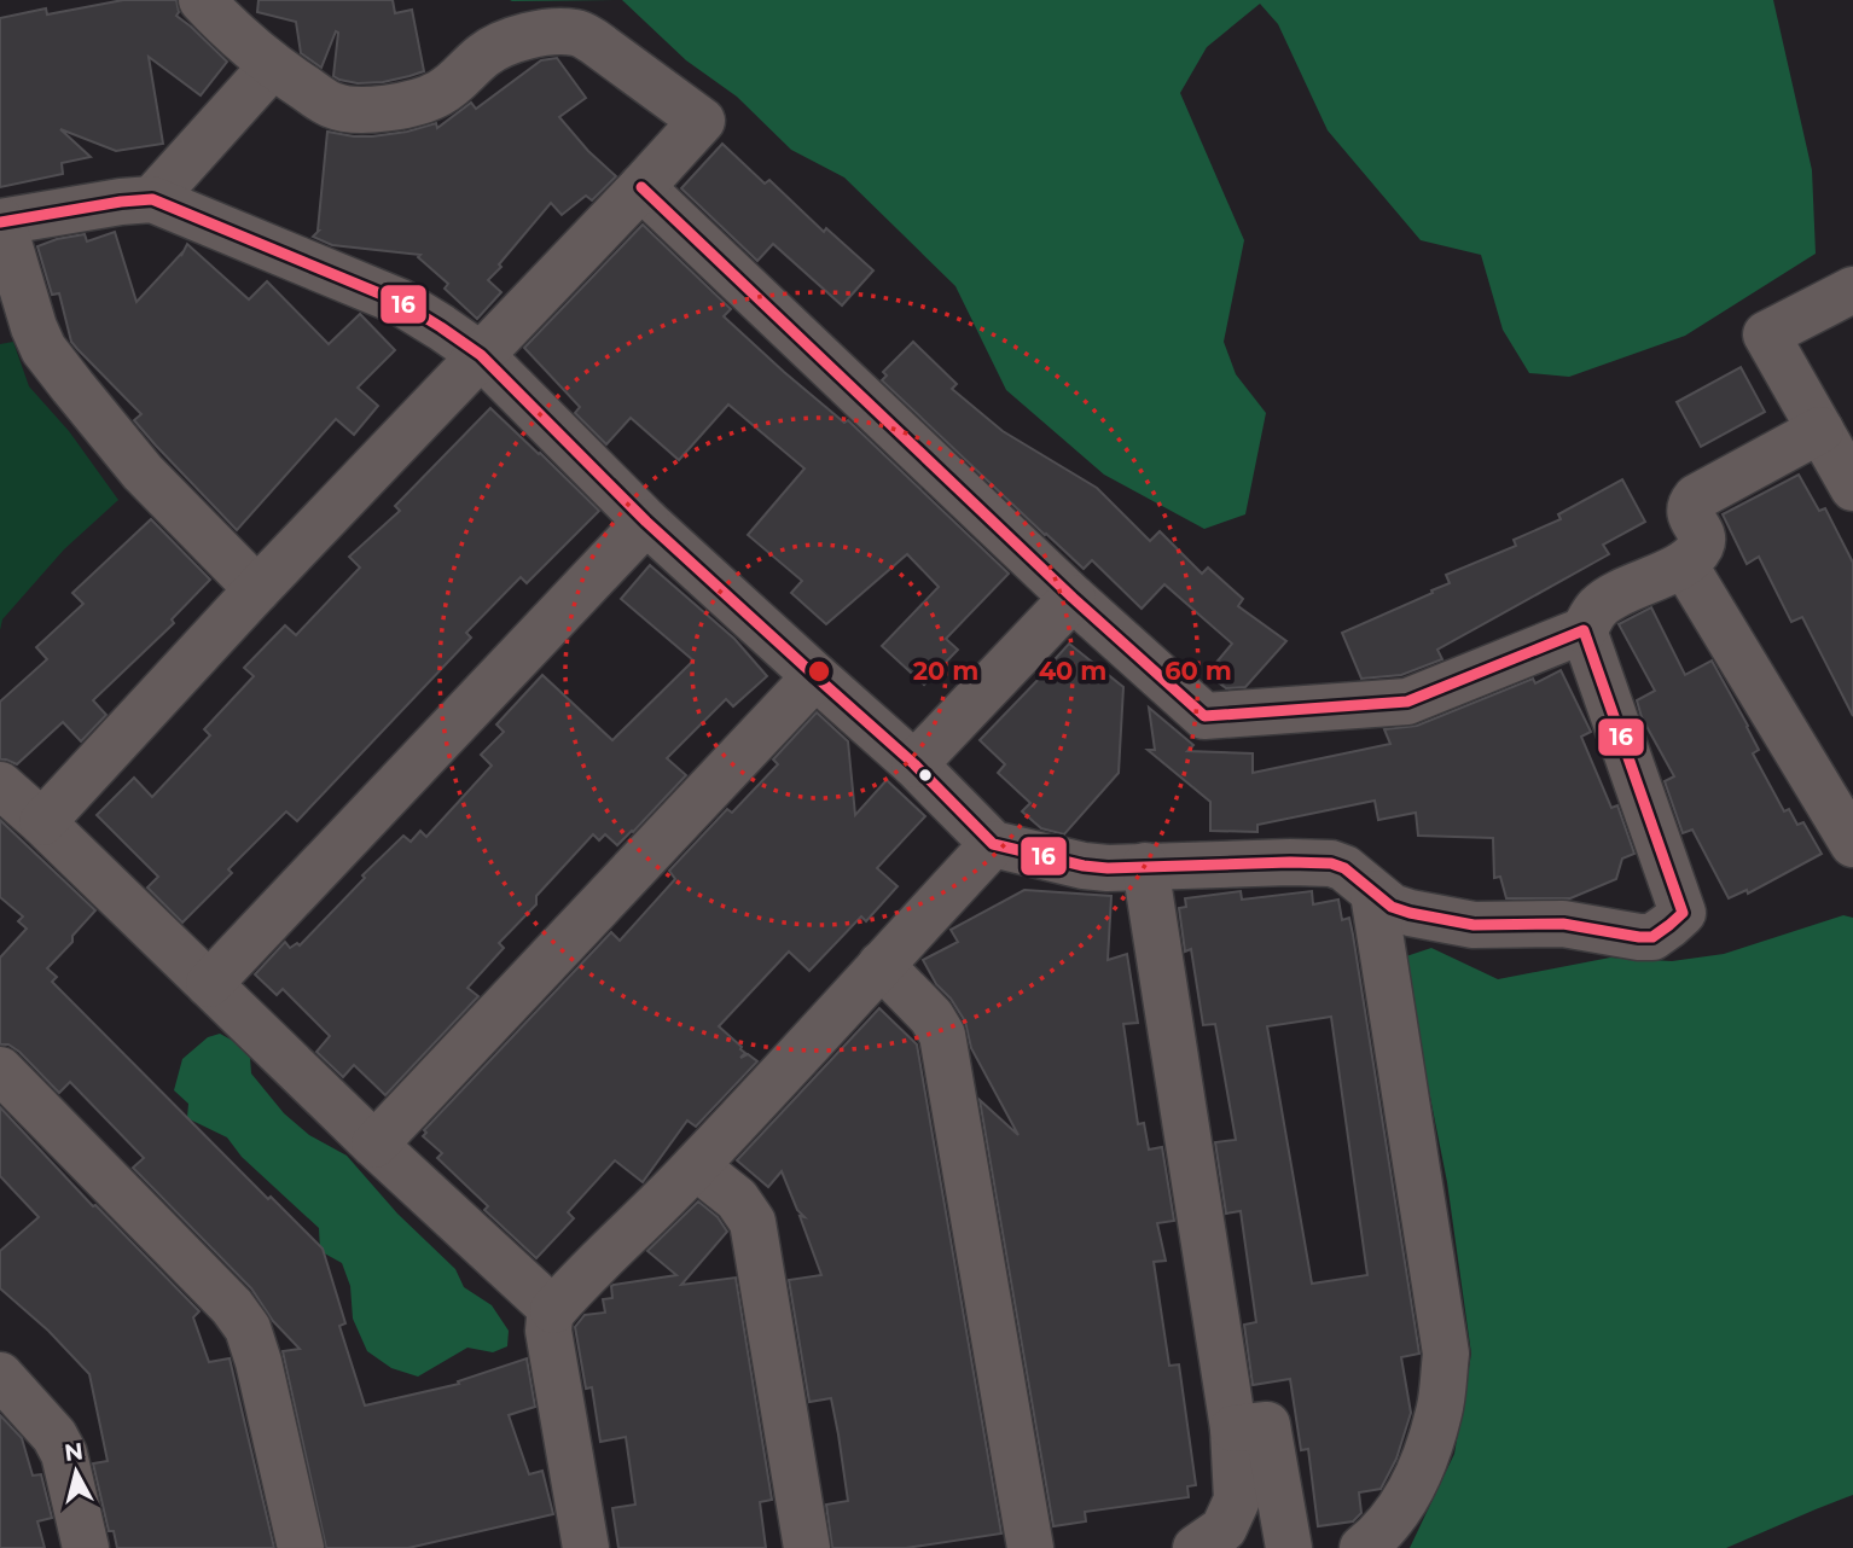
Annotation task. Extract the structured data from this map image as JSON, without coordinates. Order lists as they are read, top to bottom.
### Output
{
  "lines": ["transit line 16"],
  "north": "top",
  "rings": ["20 m", "40 m", "60 m"]
}
